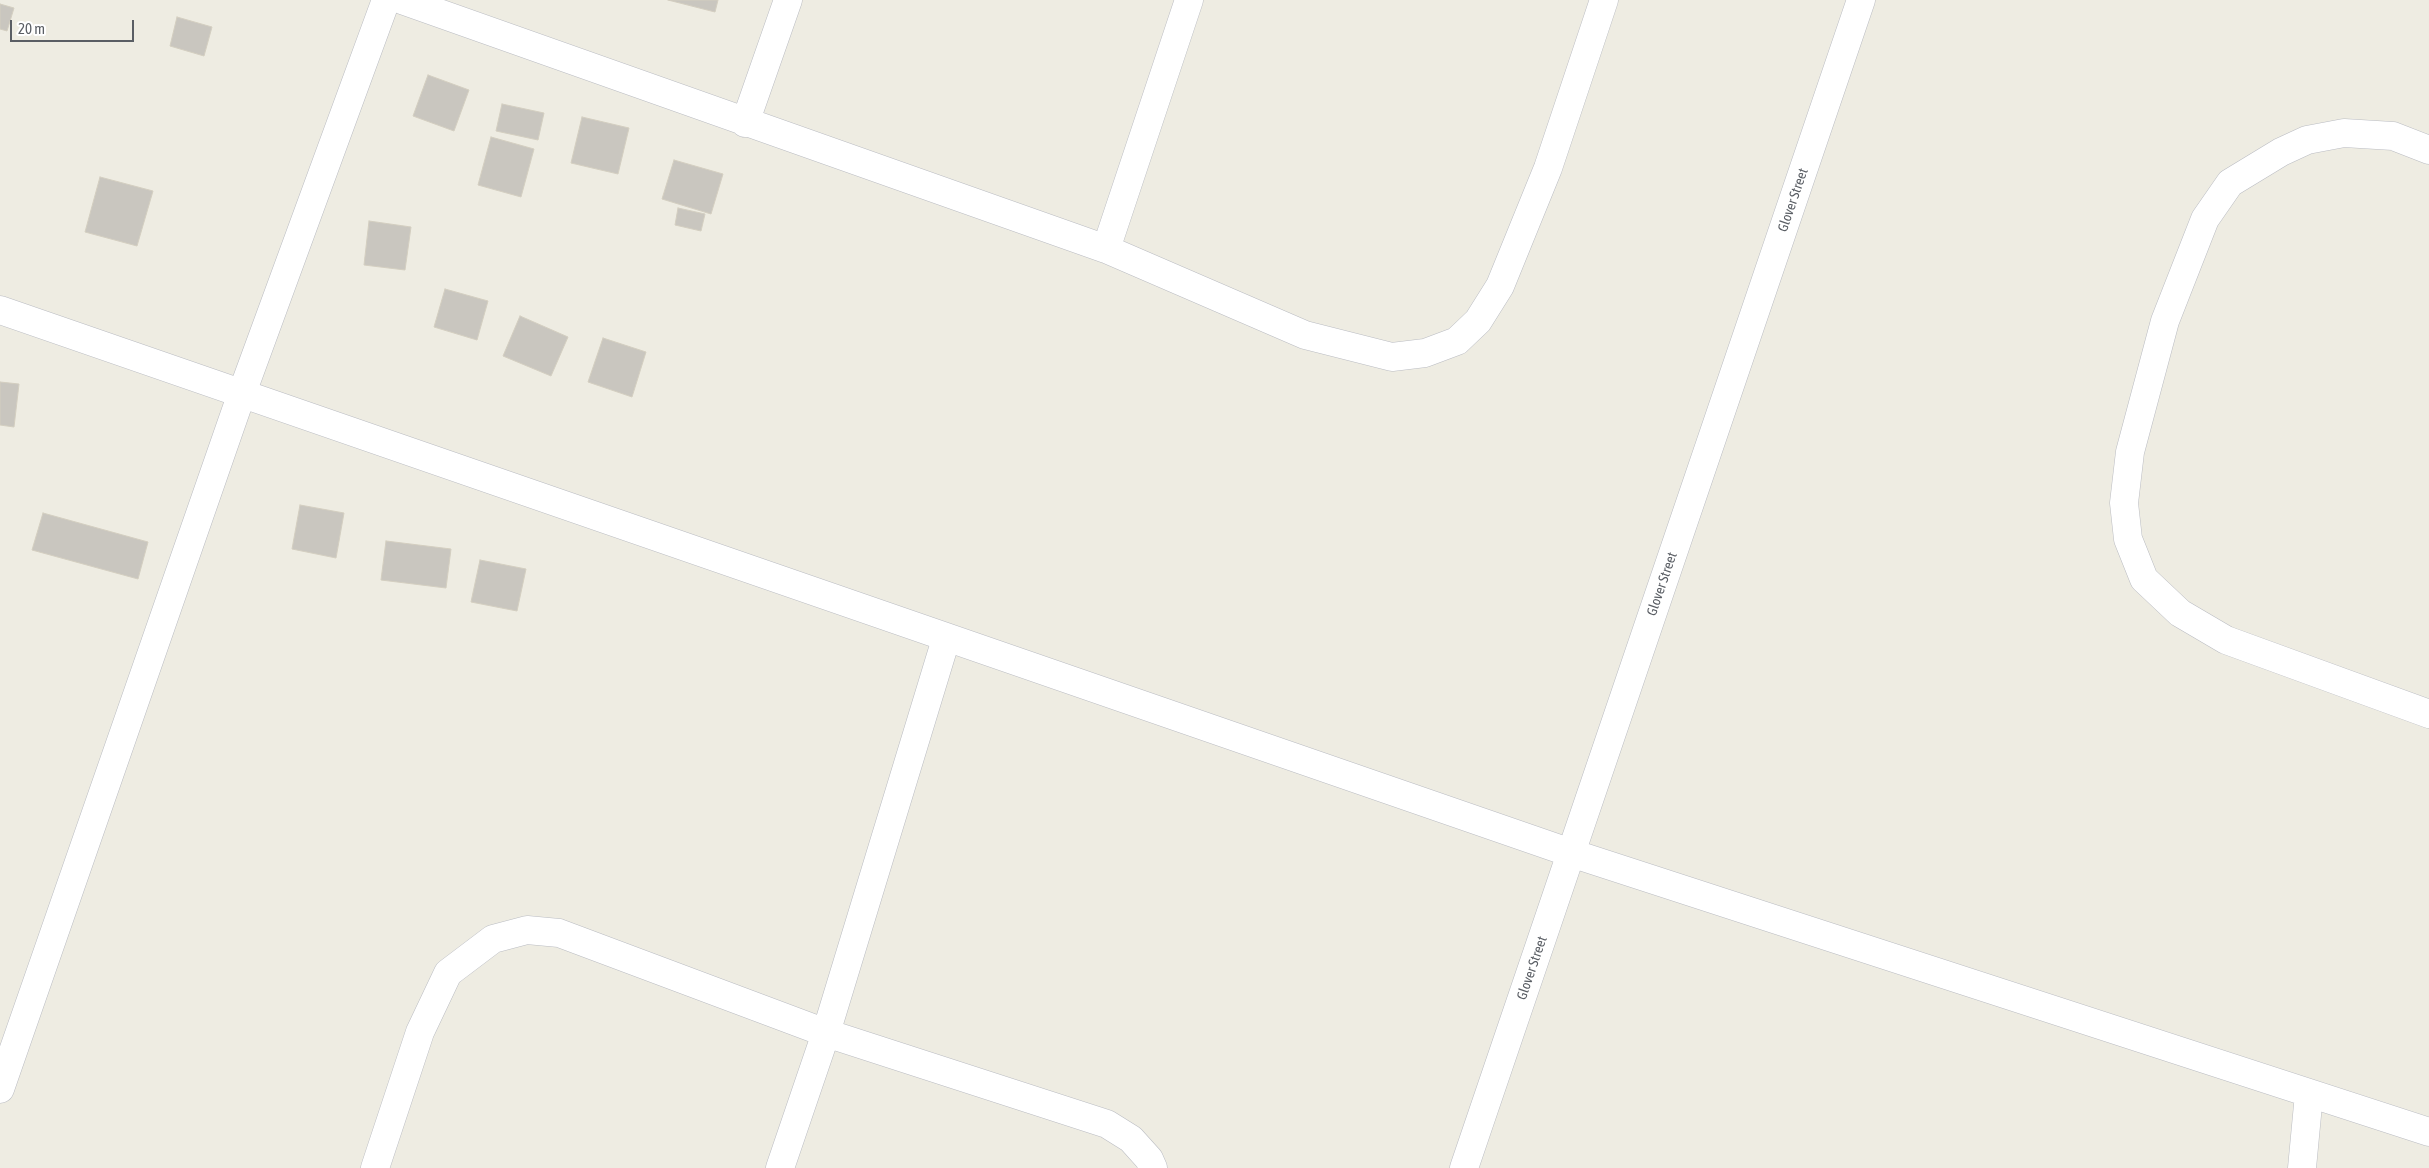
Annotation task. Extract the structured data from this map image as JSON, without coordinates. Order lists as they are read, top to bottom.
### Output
{
  "streets": {
    "street": ["Glover Street"]
  },
  "scale_bar": "20 m"
}
